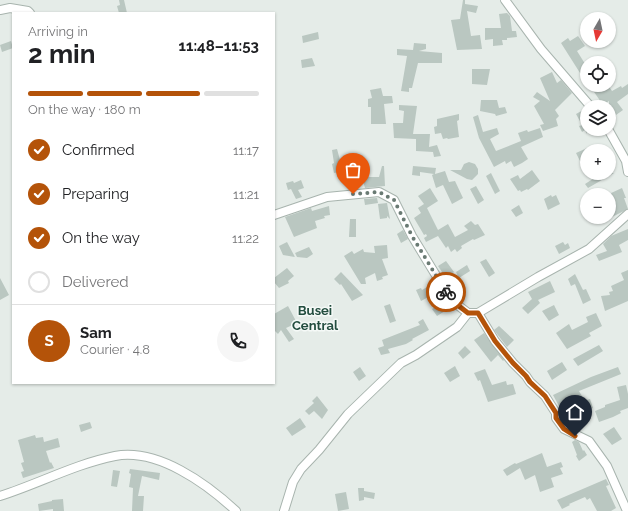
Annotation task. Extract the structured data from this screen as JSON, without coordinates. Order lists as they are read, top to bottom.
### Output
{
  "districts": ["Busei Central"],
  "north": "bottom",
  "page": {
    "map_buttons": ["+", "−"],
    "heading": ["2 min", "Arriving in", "11:48–11:53"],
    "panel": ["Sam", "Courier · 4.8"],
    "bar": "On the way · 180 m",
    "list": [
      ["Confirmed", "11:17"],
      ["Preparing", "11:21"],
      ["On the way", "11:22"],
      "Delivered"
    ],
    "round": "S"
  }
}
